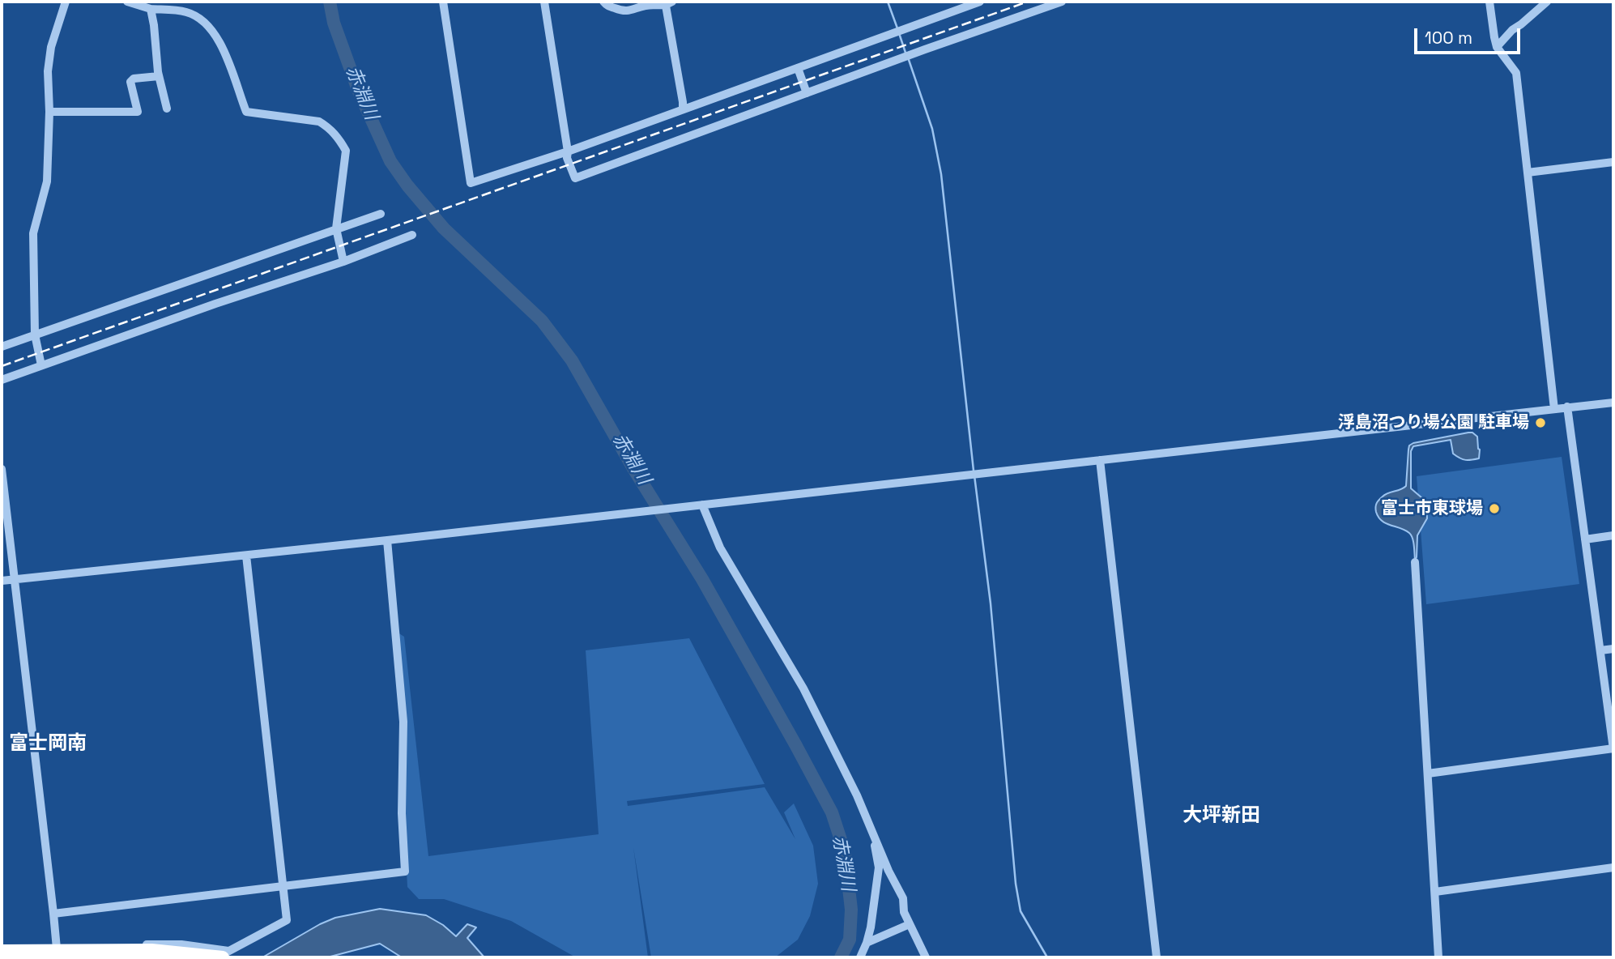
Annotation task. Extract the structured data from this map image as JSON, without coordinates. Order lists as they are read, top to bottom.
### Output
{
  "districts": ["富士岡南", "大坪新田"],
  "water": ["赤淵川"],
  "places": ["浮島沼つり場公園 駐車場", "富士市東球場"],
  "scale_bar": "100 m"
}
